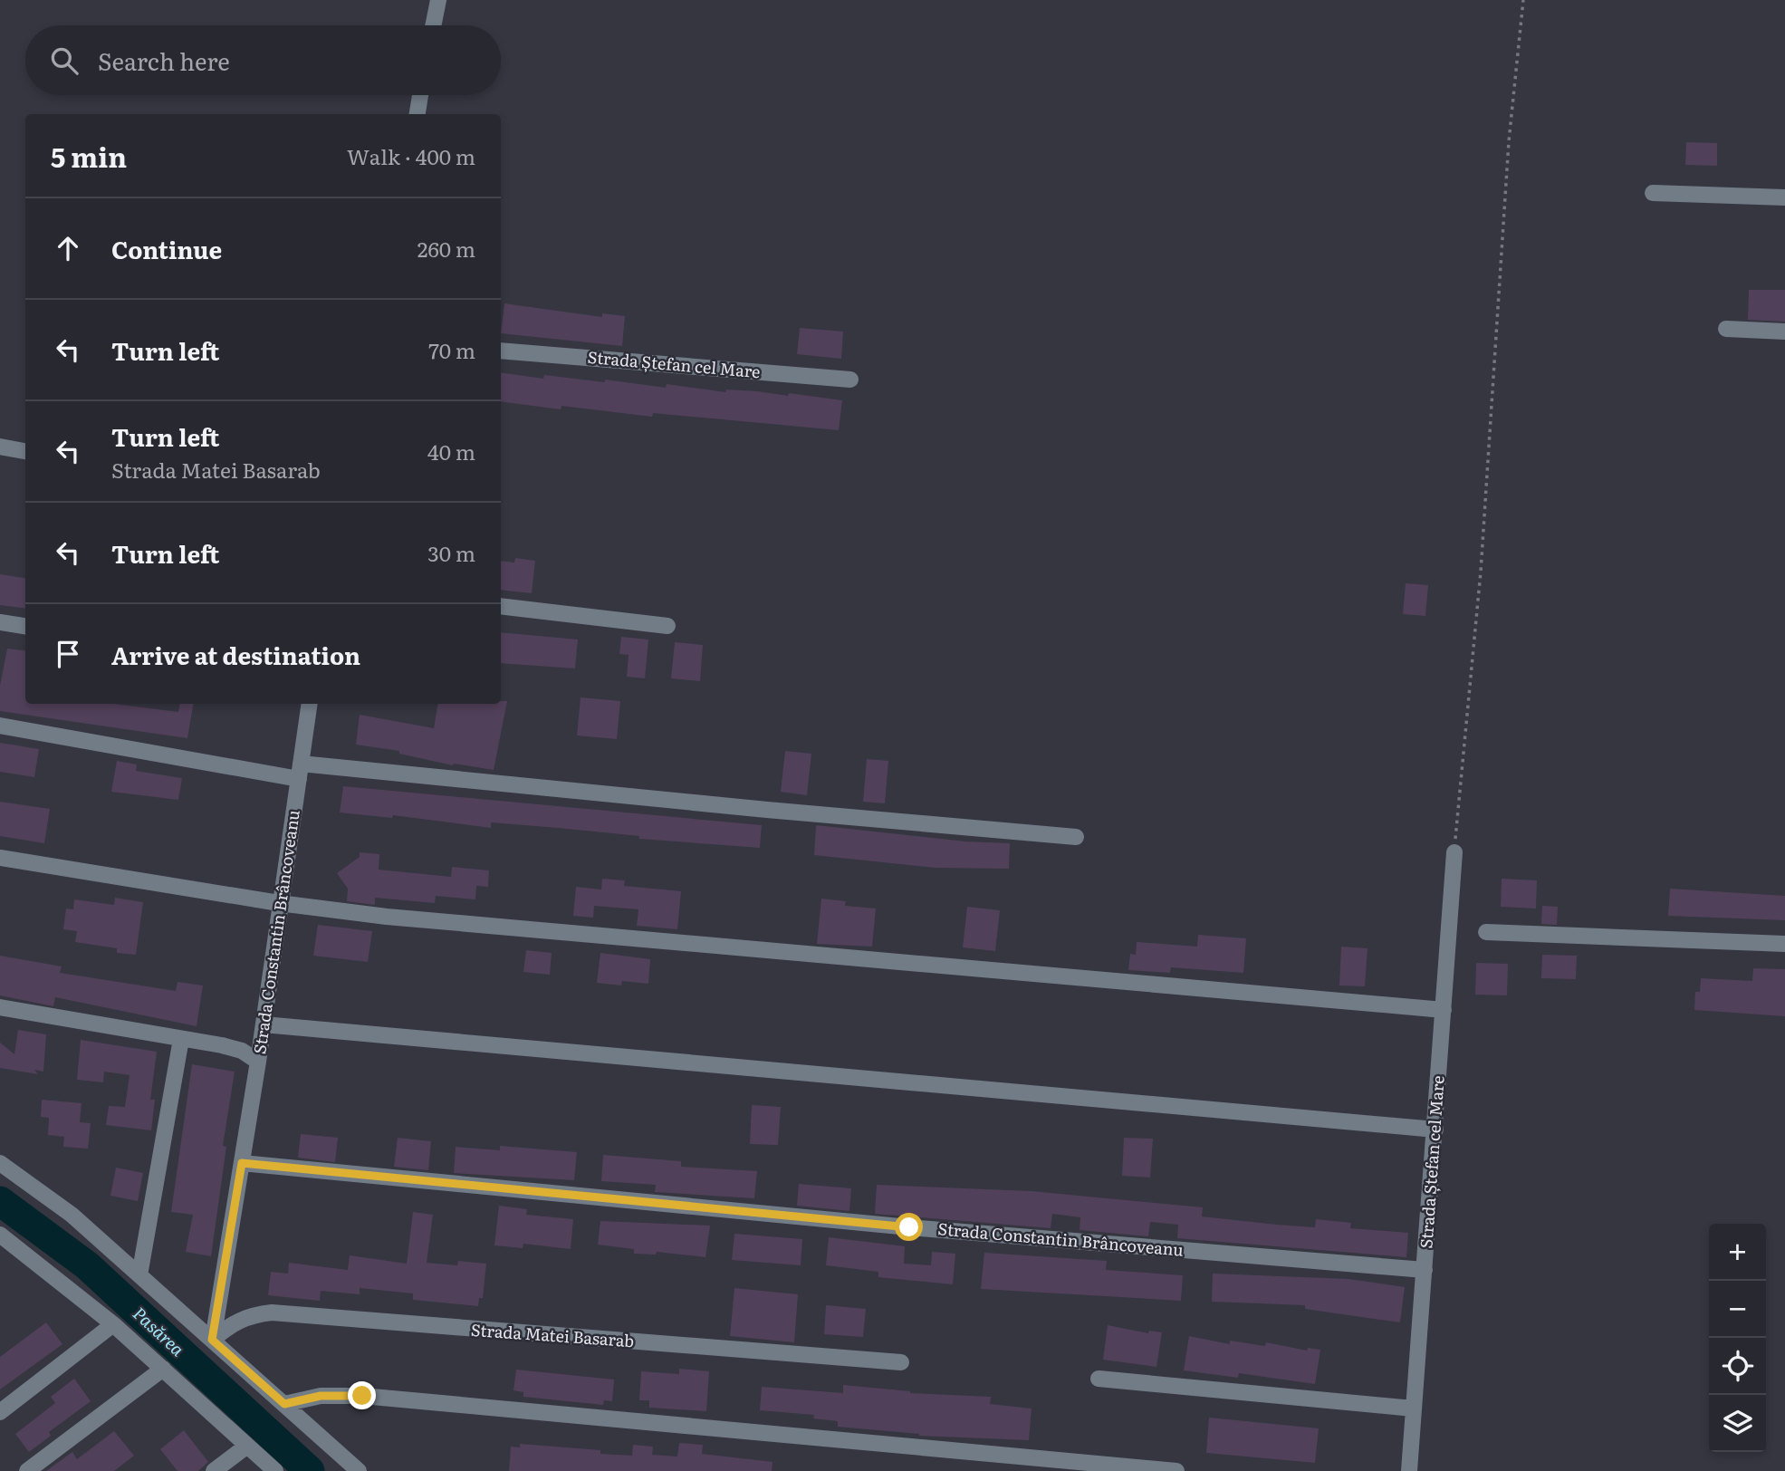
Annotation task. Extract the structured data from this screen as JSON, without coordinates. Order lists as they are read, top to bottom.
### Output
{
  "streets": {
    "street": ["Strada Ștefan cel Mare", "Strada Constantin Brâncoveanu", "Strada Matei Basarab"]
  },
  "crossings": [
    ["Strada Ștefan cel Mare", "Strada Constantin Brâncoveanu"],
    ["Strada Constantin Brâncoveanu", "Strada Matei Basarab"]
  ],
  "water": ["Pasărea"],
  "page": {
    "search": "Search here",
    "heading": ["5 min", "Walk · 400 m"],
    "list": [
      ["Continue", "260 m"],
      ["Turn left", "70 m"],
      ["Turn left", "Strada Matei Basarab", "40 m"],
      ["Turn left", "30 m"],
      "Arrive at destination"
    ],
    "map_buttons": ["+", "−"]
  }
}
